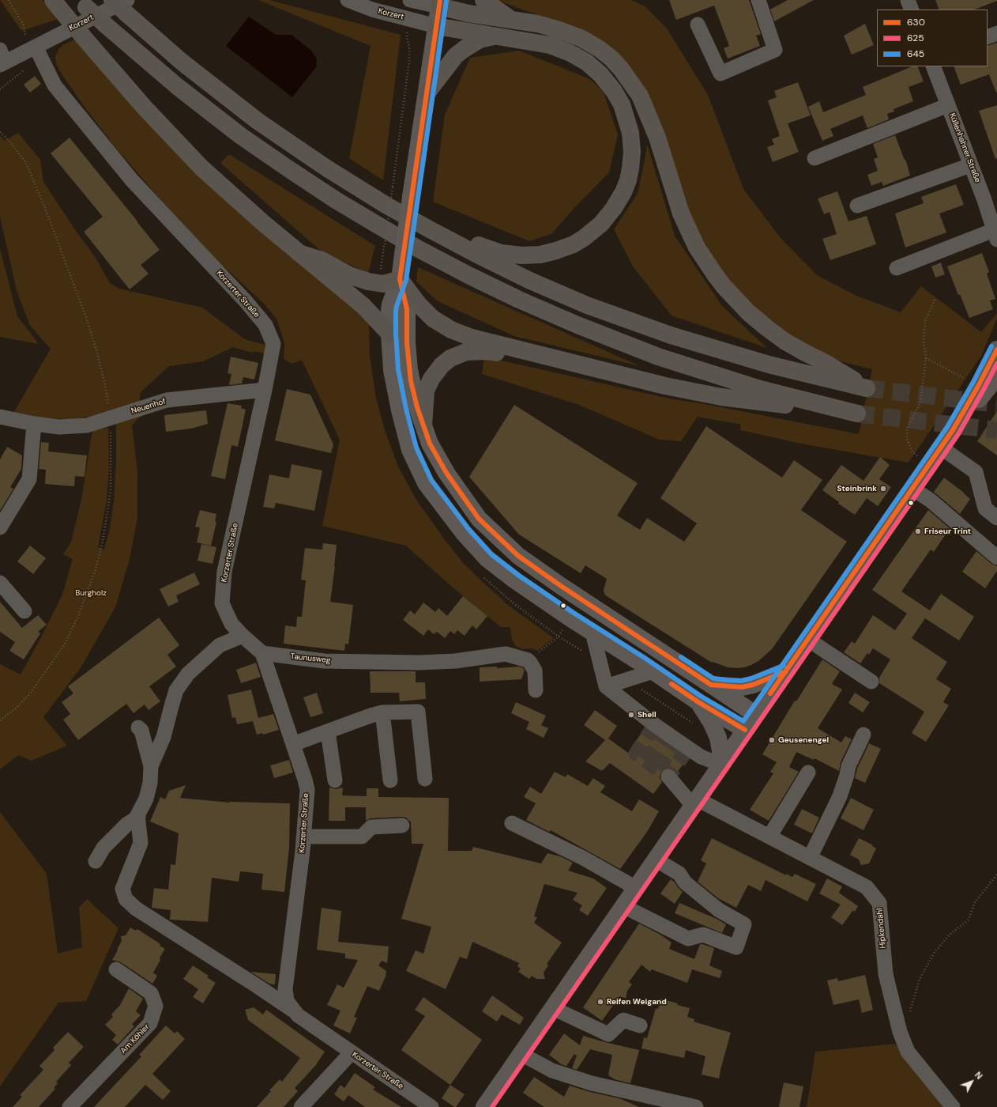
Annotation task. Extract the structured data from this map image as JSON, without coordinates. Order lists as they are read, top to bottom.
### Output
{
  "streets": {
    "street": [
      "Korzert",
      "Küllenhahner Straße",
      "Korzerter Straße",
      "Neuenhof",
      "Taunusweg",
      "Hipkendahl",
      "Am Köhler"
    ]
  },
  "crossings": [
    ["Korzert", "Korzerter Straße"],
    ["Korzerter Straße", "Neuenhof"],
    ["Korzerter Straße", "Taunusweg"]
  ],
  "parks": ["Burgholz"],
  "places": [
    "Steinbrink",
    "Friseur Trint",
    "Shell",
    "Geusenengel",
    "Reifen Weigand"
  ],
  "lines": ["transit line 630", "transit line 645", "transit line 625"],
  "legend": ["630", "625", "645"],
  "north": "top right"
}
